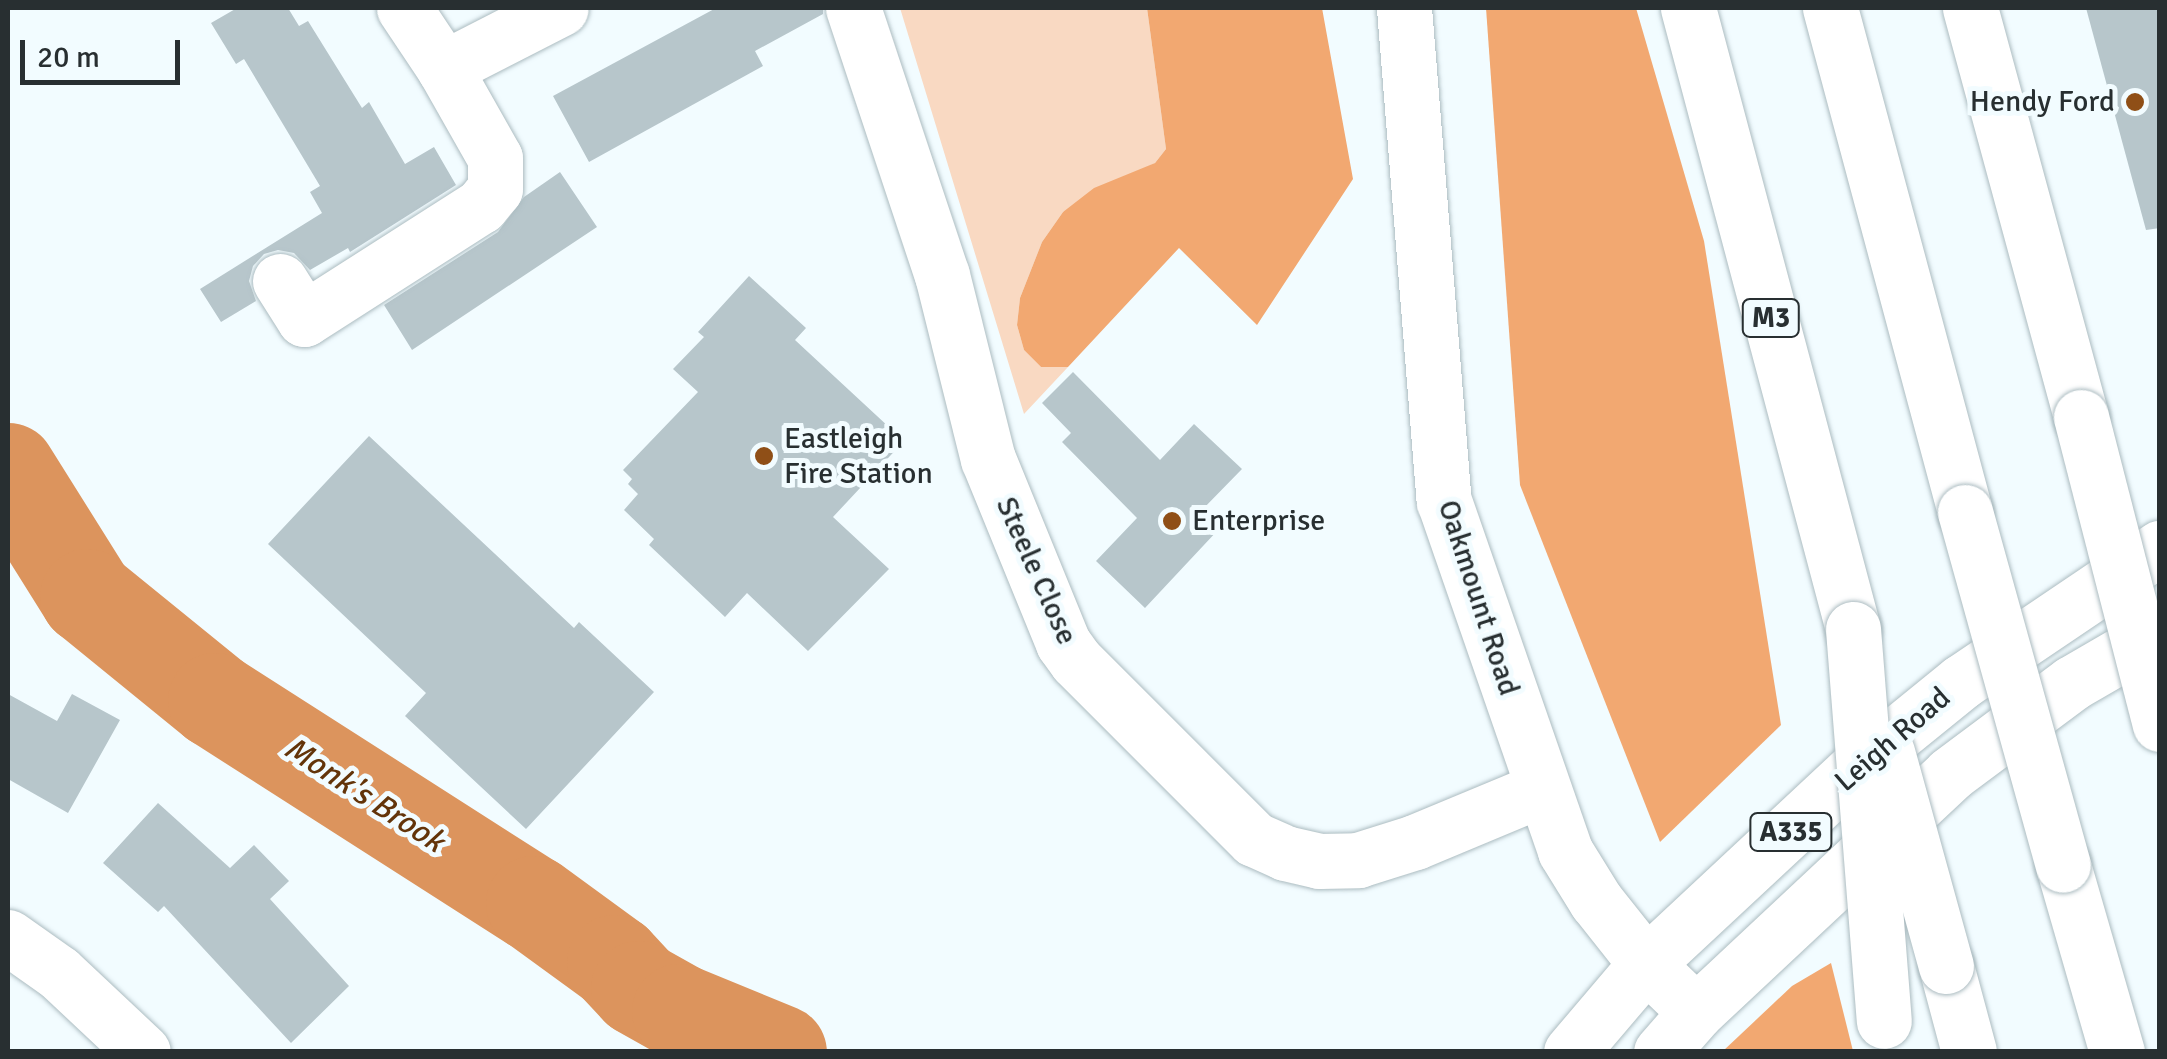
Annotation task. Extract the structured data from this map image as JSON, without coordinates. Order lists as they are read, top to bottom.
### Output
{
  "streets": {
    "main road": [
      "M3",
      "Steele Close",
      "Oakmount Road",
      "Leigh Road",
      "A335"
    ]
  },
  "crossings": [
    ["Steele Close", "Oakmount Road"],
    ["Oakmount Road", "Leigh Road"]
  ],
  "water": ["Monk's Brook"],
  "places": ["Hendy Ford", "Eastleigh Fire Station", "Enterprise"],
  "scale_bar": "20 m"
}
